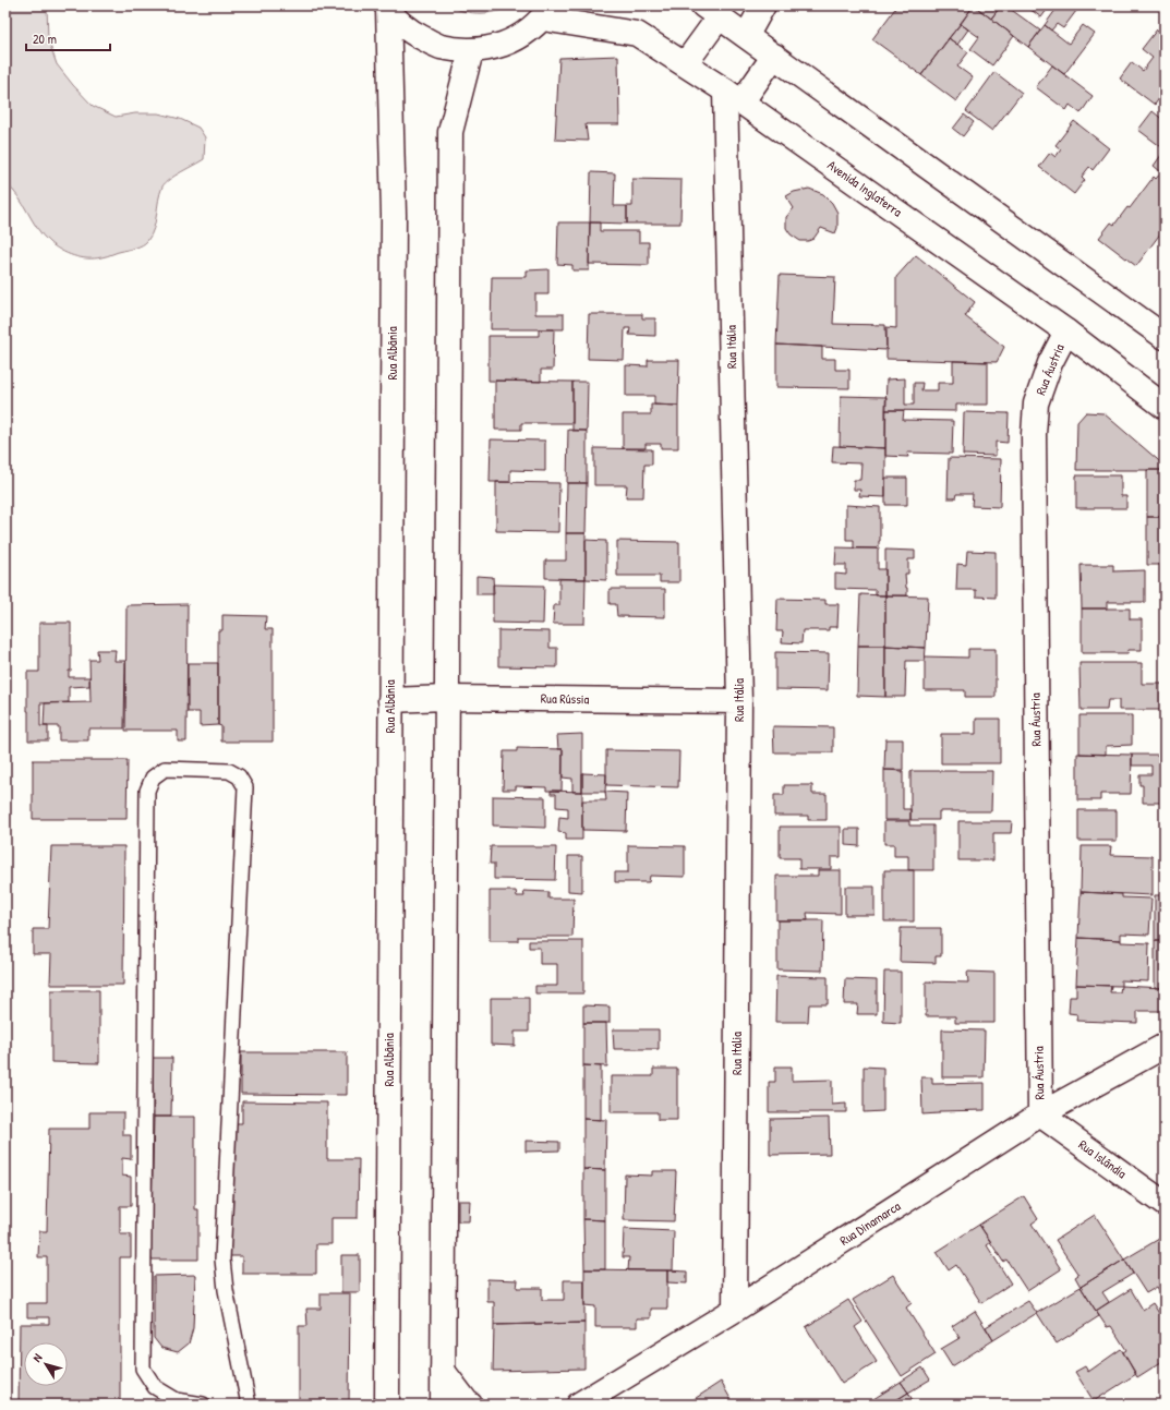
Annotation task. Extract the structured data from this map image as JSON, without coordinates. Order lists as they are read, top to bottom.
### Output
{
  "streets": {
    "main road": [
      "Avenida Inglaterra",
      "Rua Itália",
      "Rua Albânia",
      "Rua Áustria",
      "Rua Rússia",
      "Rua Islândia",
      "Rua Dinamarca"
    ]
  },
  "crossings": [
    ["Avenida Inglaterra", "Rua Itália"],
    ["Avenida Inglaterra", "Rua Áustria"],
    ["Rua Itália", "Rua Rússia"],
    ["Rua Itália", "Rua Dinamarca"],
    ["Rua Albânia", "Rua Rússia"],
    ["Rua Áustria", "Rua Islândia"],
    ["Rua Áustria", "Rua Dinamarca"],
    ["Rua Islândia", "Rua Dinamarca"]
  ],
  "scale_bar": "20 m",
  "north": "top left"
}
